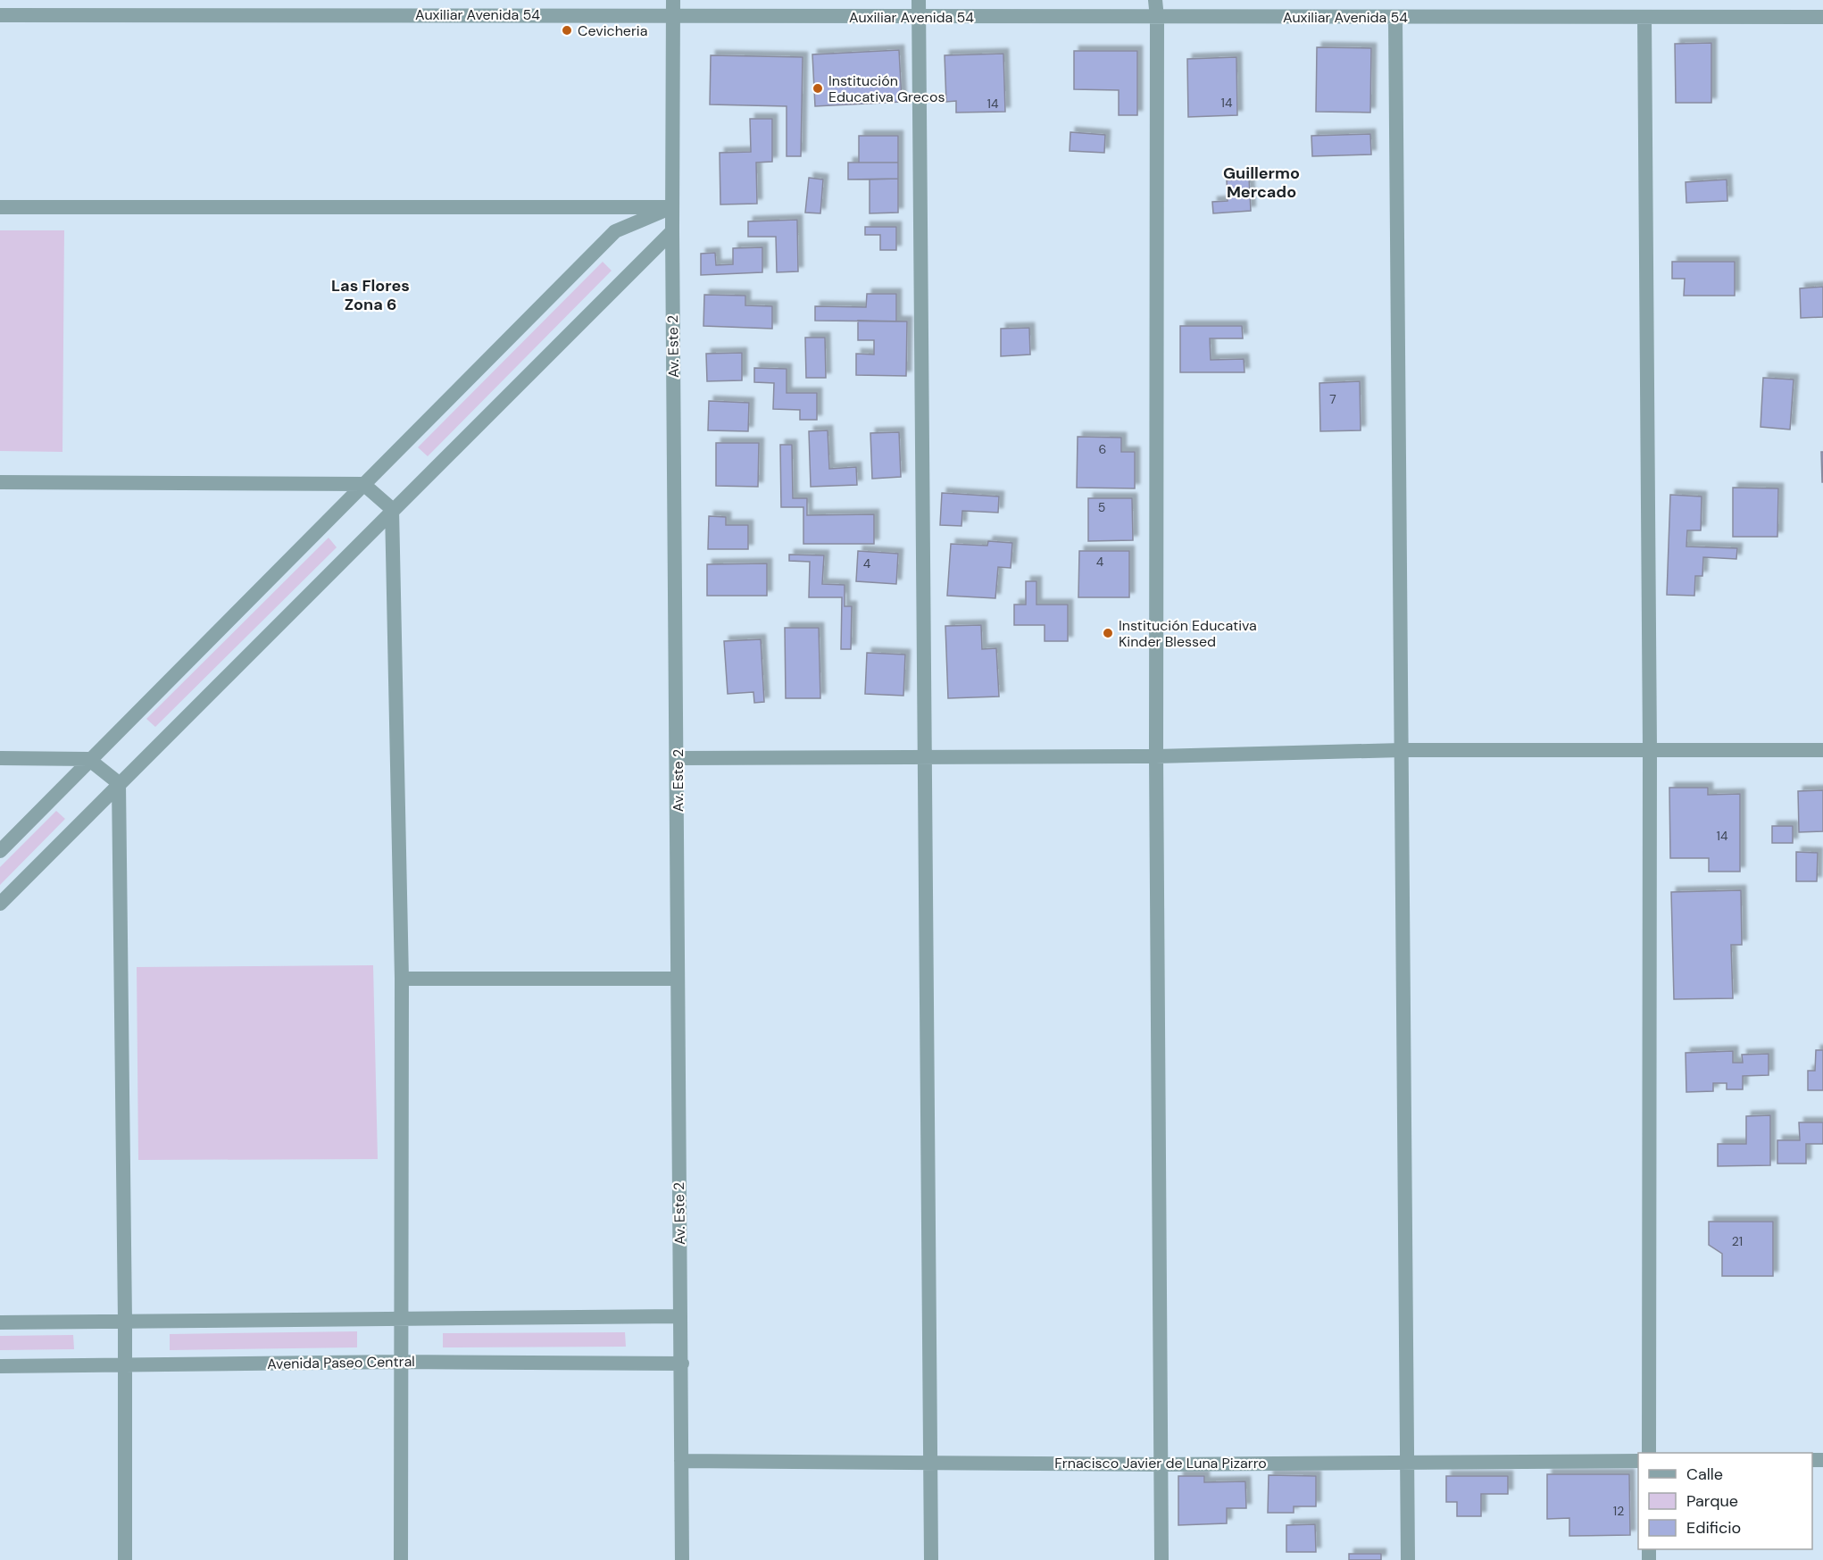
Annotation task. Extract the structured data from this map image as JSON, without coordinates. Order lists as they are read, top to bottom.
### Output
{
  "streets": {
    "street": [
      "Auxiliar Avenida 54",
      "Av. Este 2",
      "Avenida Paseo Central",
      "Frnacisco Javier de Luna Pizarro"
    ]
  },
  "crossings": [
    ["Auxiliar Avenida 54", "Av. Este 2"],
    ["Av. Este 2", "Avenida Paseo Central"],
    ["Av. Este 2", "Frnacisco Javier de Luna Pizarro"]
  ],
  "districts": ["Guillermo Mercado", "Las Flores Zona 6"],
  "places": ["Cevicheria", "Institución Educativa Grecos", "Institución Educativa Kinder Blessed"],
  "house_numbers": [
    "14",
    "14",
    "7",
    "6",
    "5",
    "4",
    "4",
    "14",
    "21",
    "12"
  ],
  "legend": ["Calle", "Parque", "Edificio"]
}
